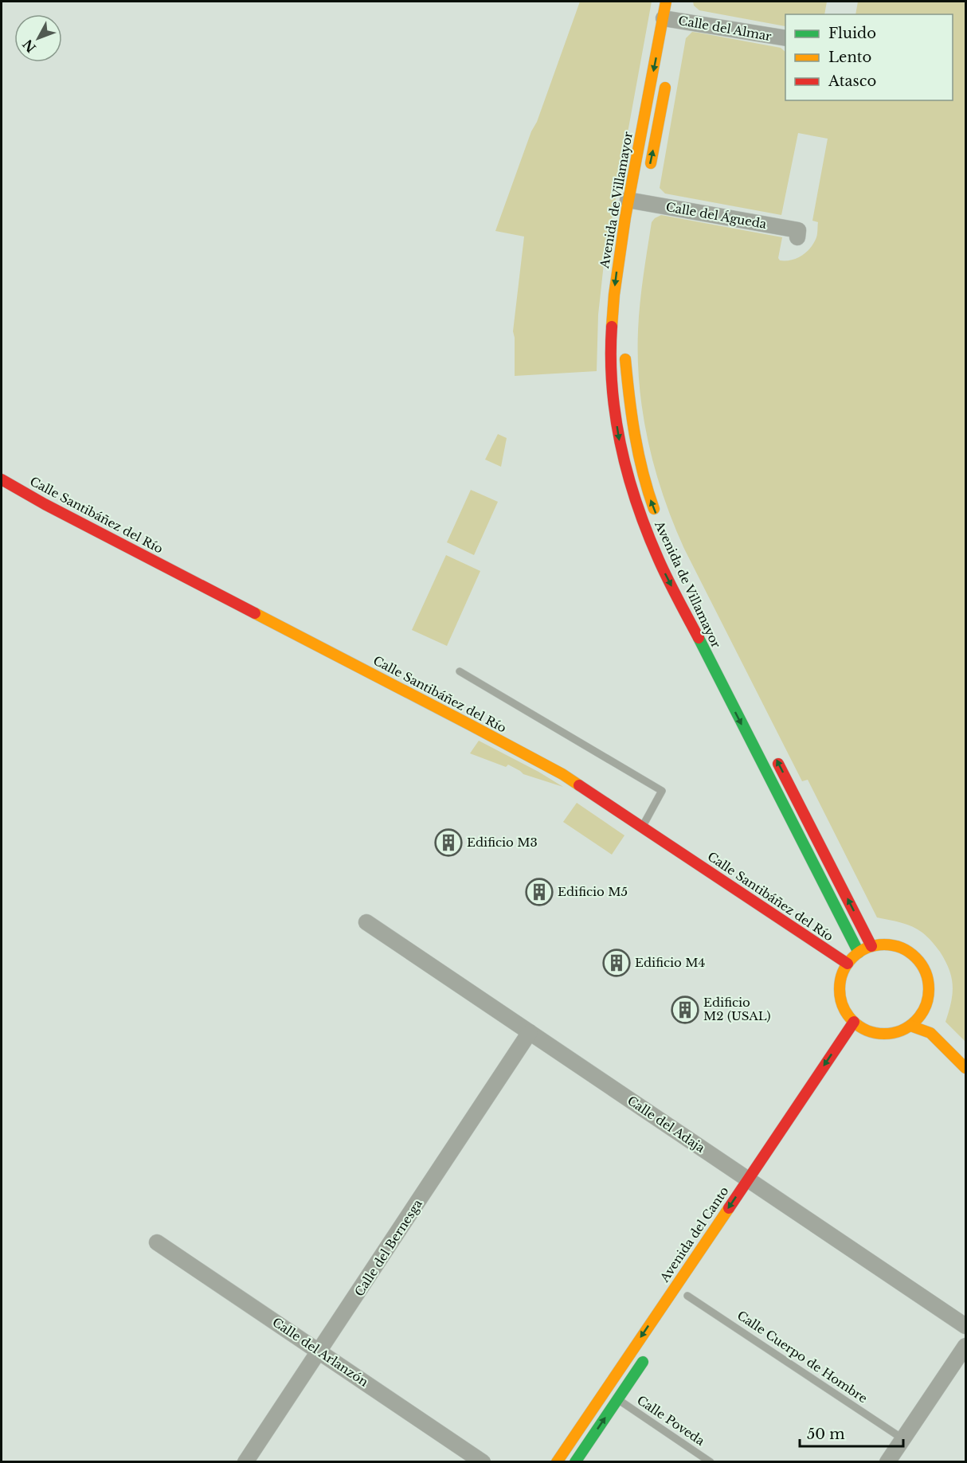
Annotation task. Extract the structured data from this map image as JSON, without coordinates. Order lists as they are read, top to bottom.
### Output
{
  "streets": {
    "main road": ["Avenida de Villamayor", "Calle Santibáñez del Río", "Avenida del Canto"],
    "street": [
      "Calle del Almar",
      "Calle del Águeda",
      "Calle del Adaja",
      "Calle del Bernesga",
      "Calle del Arlanzón"
    ],
    "lane": ["Calle Cuerpo de Hombre", "Calle Poveda"]
  },
  "crossings": [
    ["Calle del Almar", "Avenida de Villamayor"],
    ["Avenida de Villamayor", "Calle del Águeda"],
    ["Avenida de Villamayor", "Calle Santibáñez del Río"],
    ["Avenida de Villamayor", "Avenida del Canto"],
    ["Calle Santibáñez del Río", "Avenida del Canto"],
    ["Calle del Adaja", "Avenida del Canto"],
    ["Calle del Adaja", "Calle del Bernesga"],
    ["Calle del Bernesga", "Calle del Arlanzón"]
  ],
  "one_way": ["Avenida del Canto"],
  "places": {
    "building": [
      "Edificio M3",
      "Edificio M5",
      "Edificio M4",
      "Edificio M2 (USAL)"
    ]
  },
  "legend": ["Fluido", "Lento", "Atasco"],
  "scale_bar": "50 m",
  "north": "bottom left"
}
